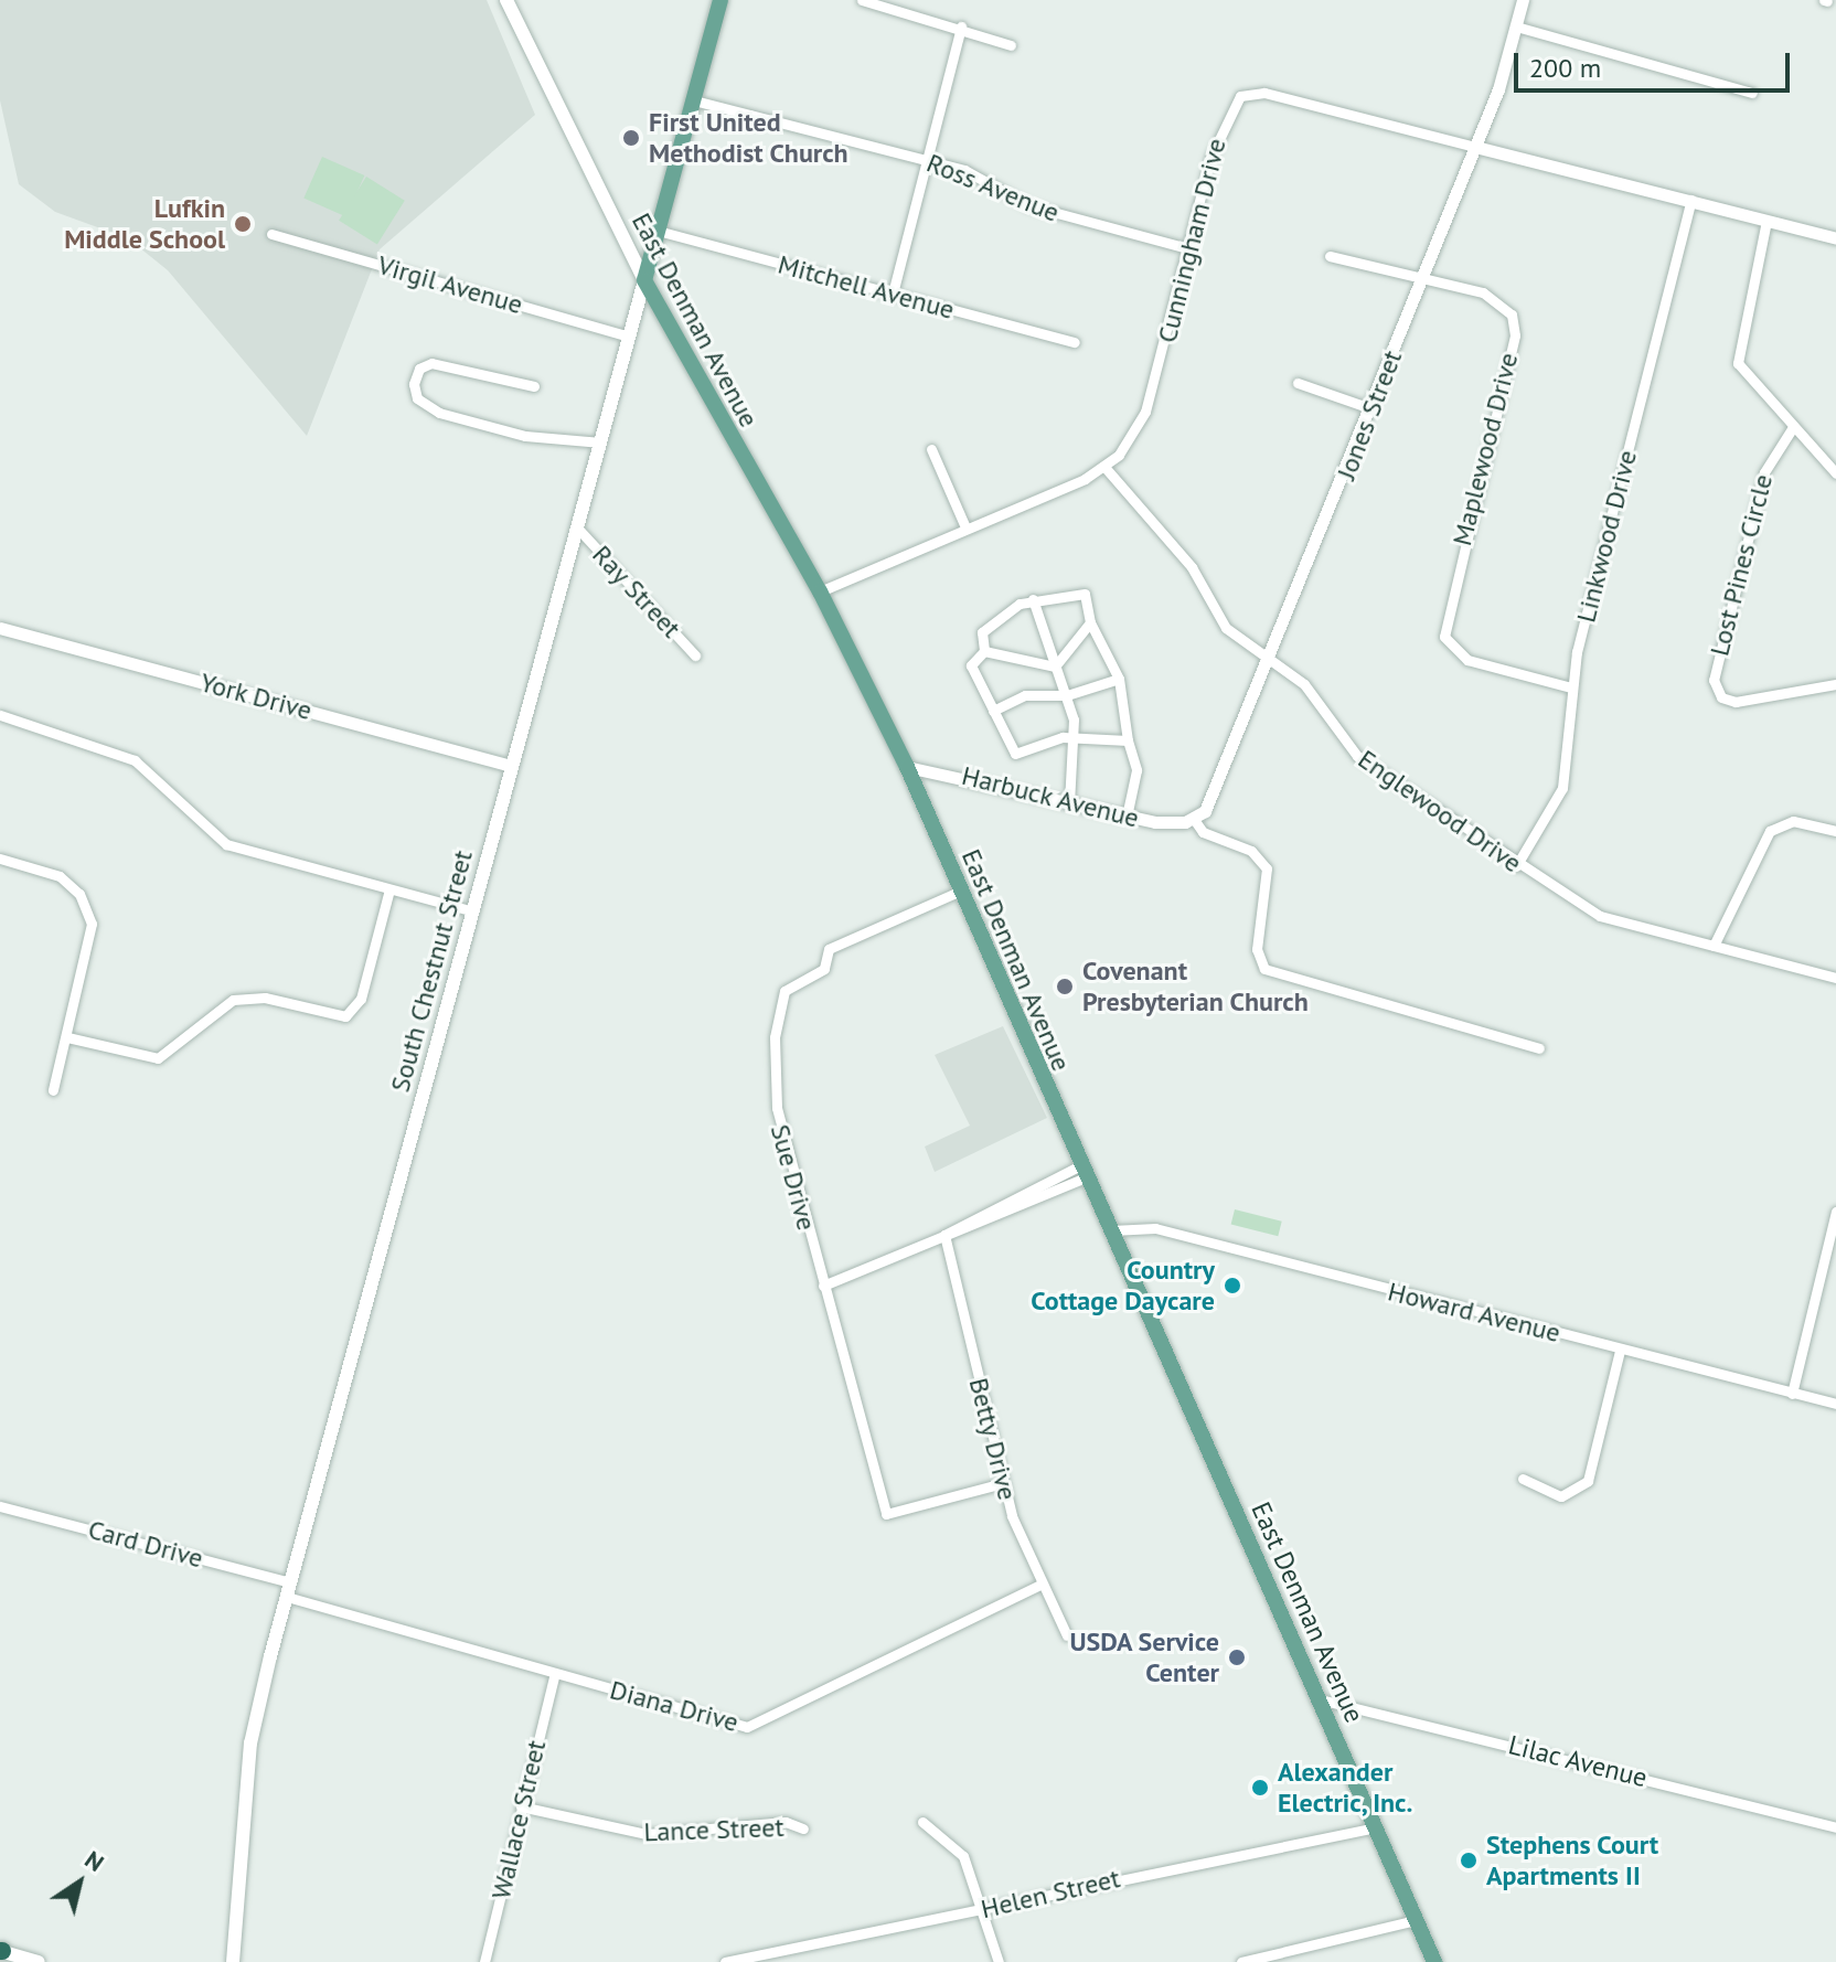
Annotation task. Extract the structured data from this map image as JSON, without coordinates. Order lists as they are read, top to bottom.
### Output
{
  "streets": {
    "main road": ["East Denman Avenue", "South Chestnut Street"],
    "street": [
      "Ross Avenue",
      "Cunningham Drive",
      "Virgil Avenue",
      "Mitchell Avenue",
      "Jones Street",
      "Maplewood Drive",
      "Linkwood Drive",
      "Lost Pines Circle",
      "Ray Street",
      "York Drive",
      "Harbuck Avenue",
      "Englewood Drive",
      "Sue Drive",
      "Howard Avenue",
      "Betty Drive",
      "Card Drive",
      "Diana Drive",
      "Lilac Avenue",
      "Wallace Street",
      "Lance Street",
      "Helen Street"
    ]
  },
  "crossings": [
    ["Ross Avenue", "Cunningham Drive"],
    ["Ross Avenue", "South Chestnut Street"],
    ["Cunningham Drive", "East Denman Avenue"],
    ["Cunningham Drive", "Jones Street"],
    ["Cunningham Drive", "Linkwood Drive"],
    ["Cunningham Drive", "Englewood Drive"],
    ["Virgil Avenue", "South Chestnut Street"],
    ["Mitchell Avenue", "South Chestnut Street"],
    ["East Denman Avenue", "Harbuck Avenue"],
    ["East Denman Avenue", "South Chestnut Street"],
    ["East Denman Avenue", "Sue Drive"],
    ["East Denman Avenue", "Howard Avenue"],
    ["East Denman Avenue", "Lilac Avenue"],
    ["East Denman Avenue", "Helen Street"],
    ["Jones Street", "Maplewood Drive"],
    ["Jones Street", "Harbuck Avenue"],
    ["Jones Street", "Englewood Drive"],
    ["Maplewood Drive", "Linkwood Drive"],
    ["Linkwood Drive", "Englewood Drive"],
    ["Ray Street", "South Chestnut Street"],
    ["York Drive", "South Chestnut Street"],
    ["South Chestnut Street", "Card Drive"],
    ["South Chestnut Street", "Diana Drive"],
    ["Sue Drive", "Betty Drive"],
    ["Betty Drive", "Diana Drive"],
    ["Card Drive", "Diana Drive"],
    ["Diana Drive", "Wallace Street"],
    ["Wallace Street", "Lance Street"]
  ],
  "places": [
    "First United Methodist Church",
    "Lufkin Middle School",
    "Covenant Presbyterian Church",
    "Country Cottage Daycare",
    "USDA Service Center",
    "Alexander Electric, Inc.",
    "Stephens Court Apartments II"
  ],
  "scale_bar": "200 m",
  "north": "top right"
}
